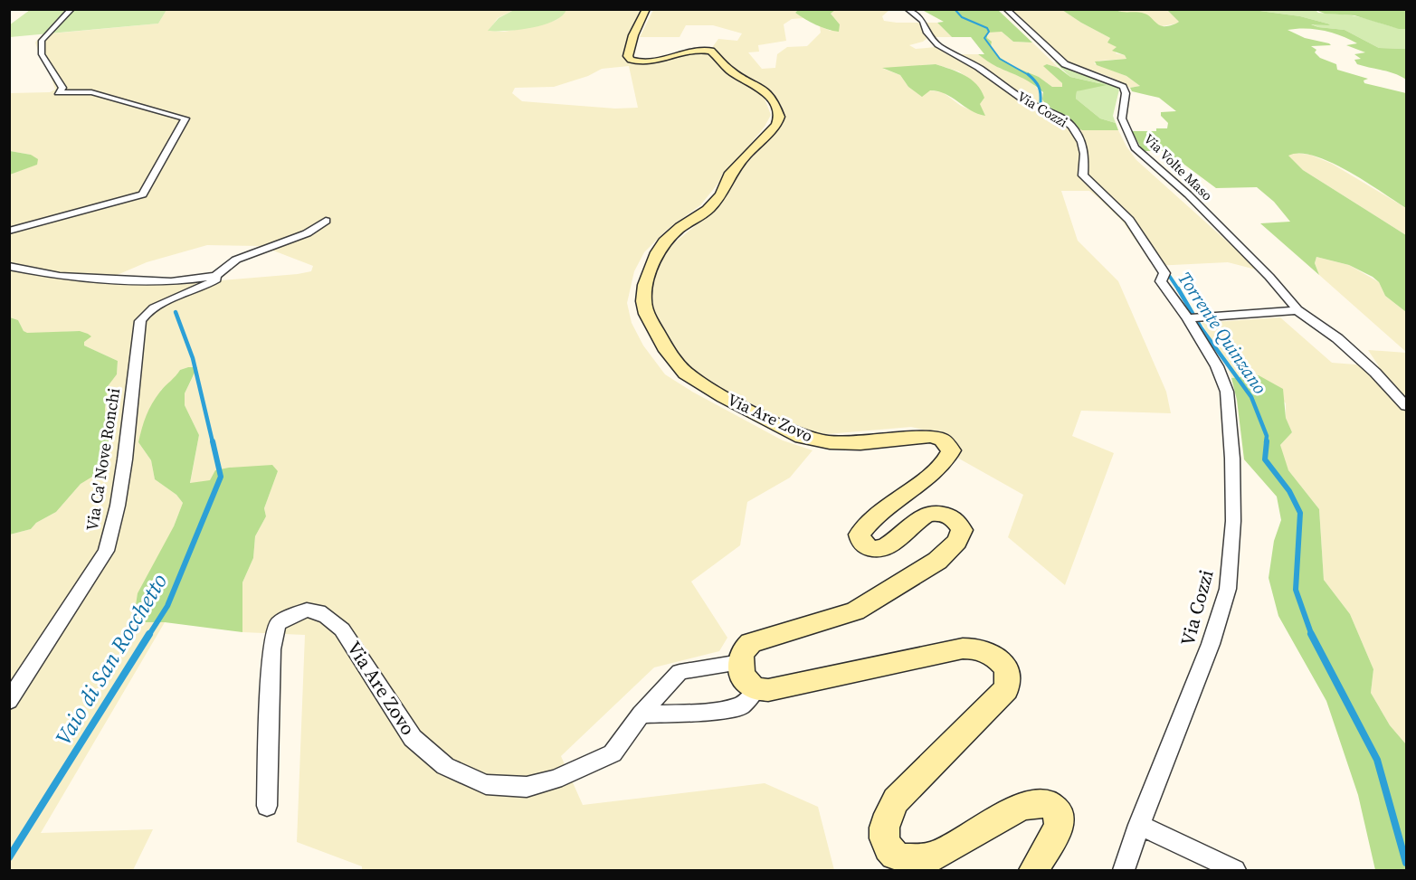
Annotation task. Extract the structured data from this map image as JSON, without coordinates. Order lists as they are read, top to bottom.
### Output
{
  "streets": {
    "street": [
      "Via Cozzi",
      "Via Volte Maso",
      "Via Are Zovo",
      "Via Ca' Nove Ronchi"
    ]
  },
  "water": ["Torrente Quinzano", "Vaio di San Rocchetto"]
}
